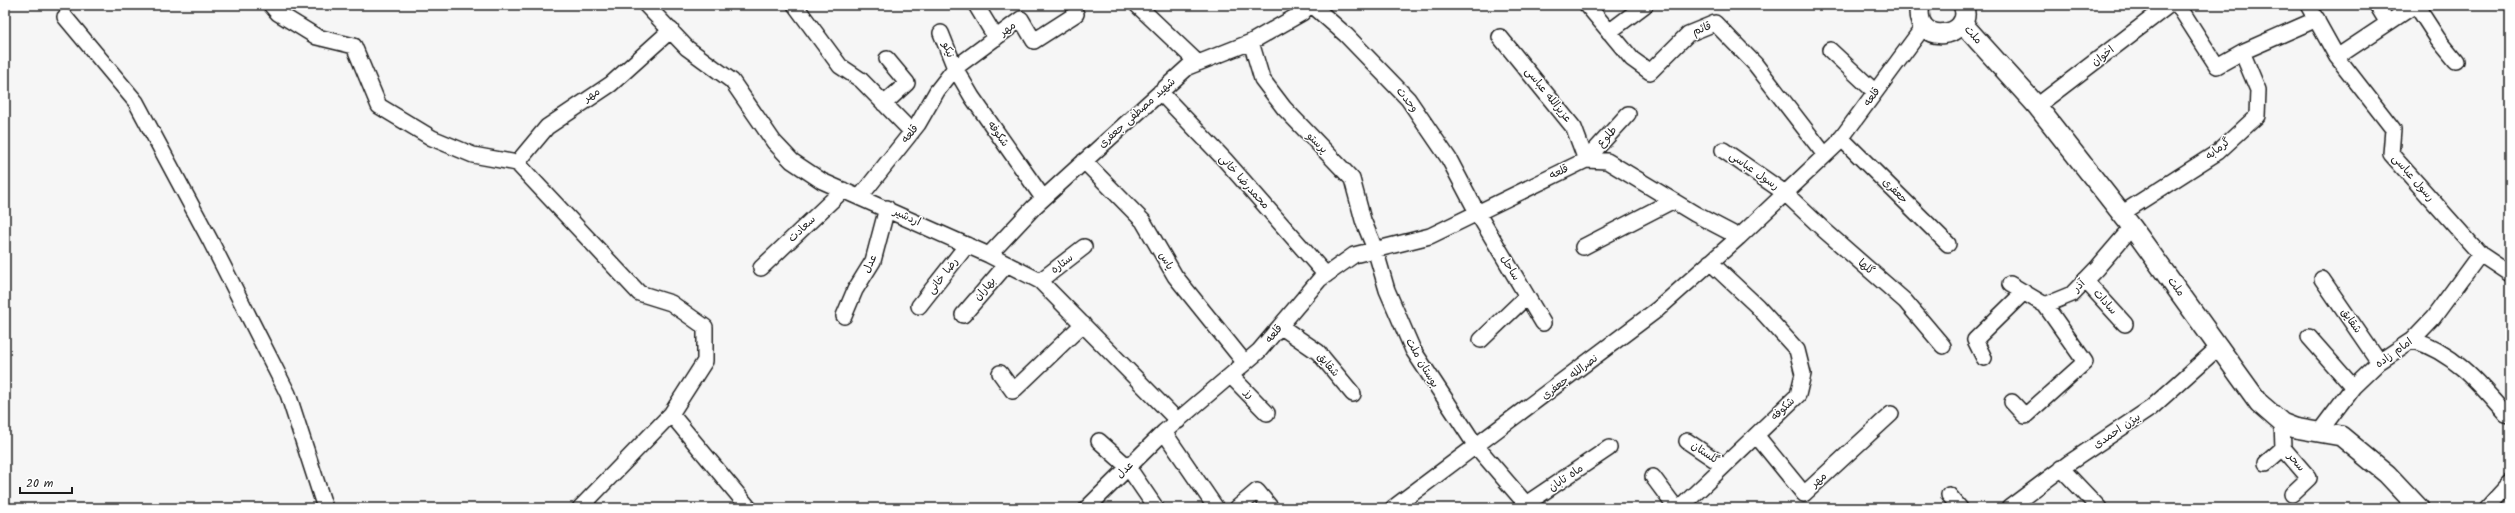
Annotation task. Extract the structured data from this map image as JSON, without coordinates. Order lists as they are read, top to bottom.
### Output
{
  "streets": {
    "street": [
      "مهر",
      "قائم",
      "ملت",
      "نیکو",
      "اخوان",
      "عزیزالله عباسی",
      "قلعه",
      "وحدت",
      "شهید مصطفی جعفری",
      "شکوفه",
      "طلوع",
      "پرستو",
      "گرمابه",
      "رسول عباسی",
      "محمدرضا خانی",
      "جعفری",
      "اردشیر",
      "سعادت",
      "یاس",
      "عدل",
      "ستاره",
      "گلها",
      "ساحل",
      "رضا خانی",
      "آذر",
      "بهاران",
      "سادات",
      "شقایق",
      "امام زاده",
      "بوستان ملت",
      "نصرالله جعفری",
      "رز",
      "بیژن احمدی",
      "گلستان",
      "سحر",
      "ماه تابان"
    ]
  },
  "crossings": [
    ["مهر", "نیکو"],
    ["مهر", "قلعه"],
    ["مهر", "شکوفه"],
    ["مهر", "اردشیر"],
    ["قائم", "قلعه"],
    ["ملت", "اخوان"],
    ["ملت", "گرمابه"],
    ["ملت", "آذر"],
    ["ملت", "امام زاده"],
    ["ملت", "بیژن احمدی"],
    ["ملت", "سحر"],
    ["نیکو", "قلعه"],
    ["نیکو", "شکوفه"],
    ["عزیزالله عباسی", "قلعه"],
    ["عزیزالله عباسی", "طلوع"],
    ["قلعه", "وحدت"],
    ["قلعه", "شکوفه"],
    ["قلعه", "طلوع"],
    ["قلعه", "پرستو"],
    ["قلعه", "رسول عباسی"],
    ["قلعه", "محمدرضا خانی"],
    ["قلعه", "جعفری"],
    ["قلعه", "اردشیر"],
    ["قلعه", "یاس"],
    ["قلعه", "عدل"],
    ["قلعه", "گلها"],
    ["قلعه", "ساحل"],
    ["قلعه", "شقایق"],
    ["قلعه", "بوستان ملت"],
    ["قلعه", "نصرالله جعفری"],
    ["قلعه", "رز"],
    ["وحدت", "شهید مصطفی جعفری"],
    ["وحدت", "ساحل"],
    ["شهید مصطفی جعفری", "شکوفه"],
    ["شهید مصطفی جعفری", "پرستو"],
    ["شهید مصطفی جعفری", "محمدرضا خانی"],
    ["شهید مصطفی جعفری", "اردشیر"],
    ["شهید مصطفی جعفری", "یاس"],
    ["شکوفه", "نصرالله جعفری"],
    ["شکوفه", "گلستان"],
    ["پرستو", "بوستان ملت"],
    ["گرمابه", "آذر"],
    ["رسول عباسی", "گلها"],
    ["رسول عباسی", "امام زاده"],
    ["اردشیر", "سعادت"],
    ["اردشیر", "عدل"],
    ["اردشیر", "ستاره"],
    ["اردشیر", "رضا خانی"],
    ["اردشیر", "بهاران"],
    ["آذر", "سادات"],
    ["شقایق", "امام زاده"],
    ["بوستان ملت", "نصرالله جعفری"],
    ["بوستان ملت", "ماه تابان"],
    ["نصرالله جعفری", "ماه تابان"]
  ],
  "scale_bar": "20 m"
}
